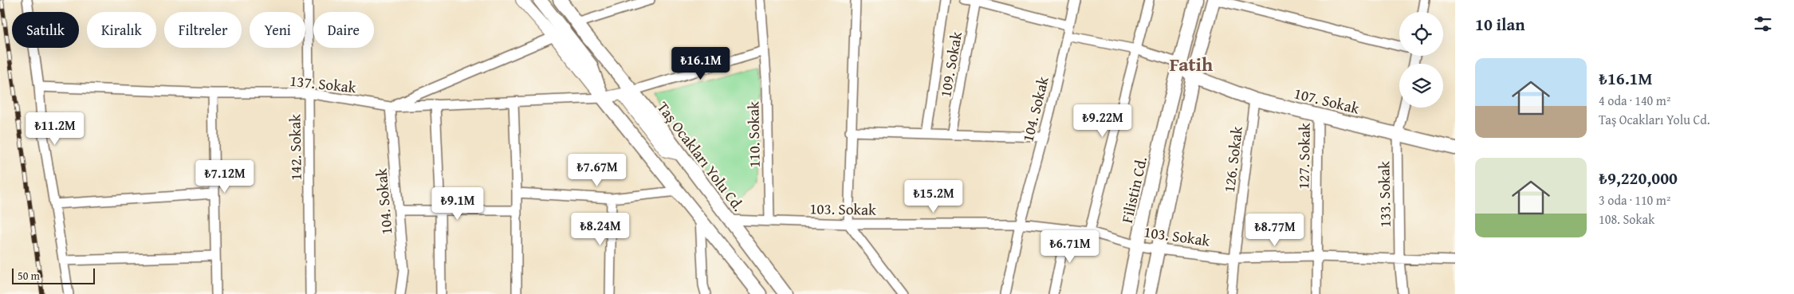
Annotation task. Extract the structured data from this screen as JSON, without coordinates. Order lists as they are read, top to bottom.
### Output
{
  "streets": {
    "main road": ["107. Sokak", "Taş Ocakları Yolu Cd.", "Filistin Cd."],
    "street": [
      "109. Sokak",
      "137. Sokak",
      "104. Sokak",
      "110. Sokak",
      "142. Sokak",
      "127. Sokak",
      "126. Sokak",
      "133. Sokak",
      "103. Sokak"
    ]
  },
  "crossings": [
    ["137. Sokak", "104. Sokak"],
    ["137. Sokak", "142. Sokak"],
    ["107. Sokak", "127. Sokak"],
    ["107. Sokak", "126. Sokak"],
    ["107. Sokak", "133. Sokak"],
    ["104. Sokak", "103. Sokak"],
    ["110. Sokak", "103. Sokak"],
    ["Taş Ocakları Yolu Cd.", "103. Sokak"],
    ["127. Sokak", "103. Sokak"],
    ["126. Sokak", "103. Sokak"],
    ["Filistin Cd.", "103. Sokak"],
    ["133. Sokak", "103. Sokak"]
  ],
  "districts": ["Fatih"],
  "scale_bar": "50 m",
  "page": {
    "heading": "10 ilan",
    "chip": [
      "Satılık",
      "Kiralık",
      "Filtreler",
      "Yeni",
      "Daire"
    ],
    "price": [
      "₺16.1M",
      "₺9.22M",
      "₺11.2M",
      "₺7.67M",
      "₺7.12M",
      "₺15.2M",
      "₺9.1M",
      "₺8.24M",
      "₺8.77M",
      "₺6.71M"
    ],
    "list": [
      {
        "name": "₺16.1M",
        "note": "4 oda · 140 m² · Taş Ocakları Yolu Cd."
      },
      {
        "name": "₺9,220,000",
        "note": "3 oda · 110 m² · 108. Sokak"
      }
    ],
    "scale": "50 m"
  }
}
